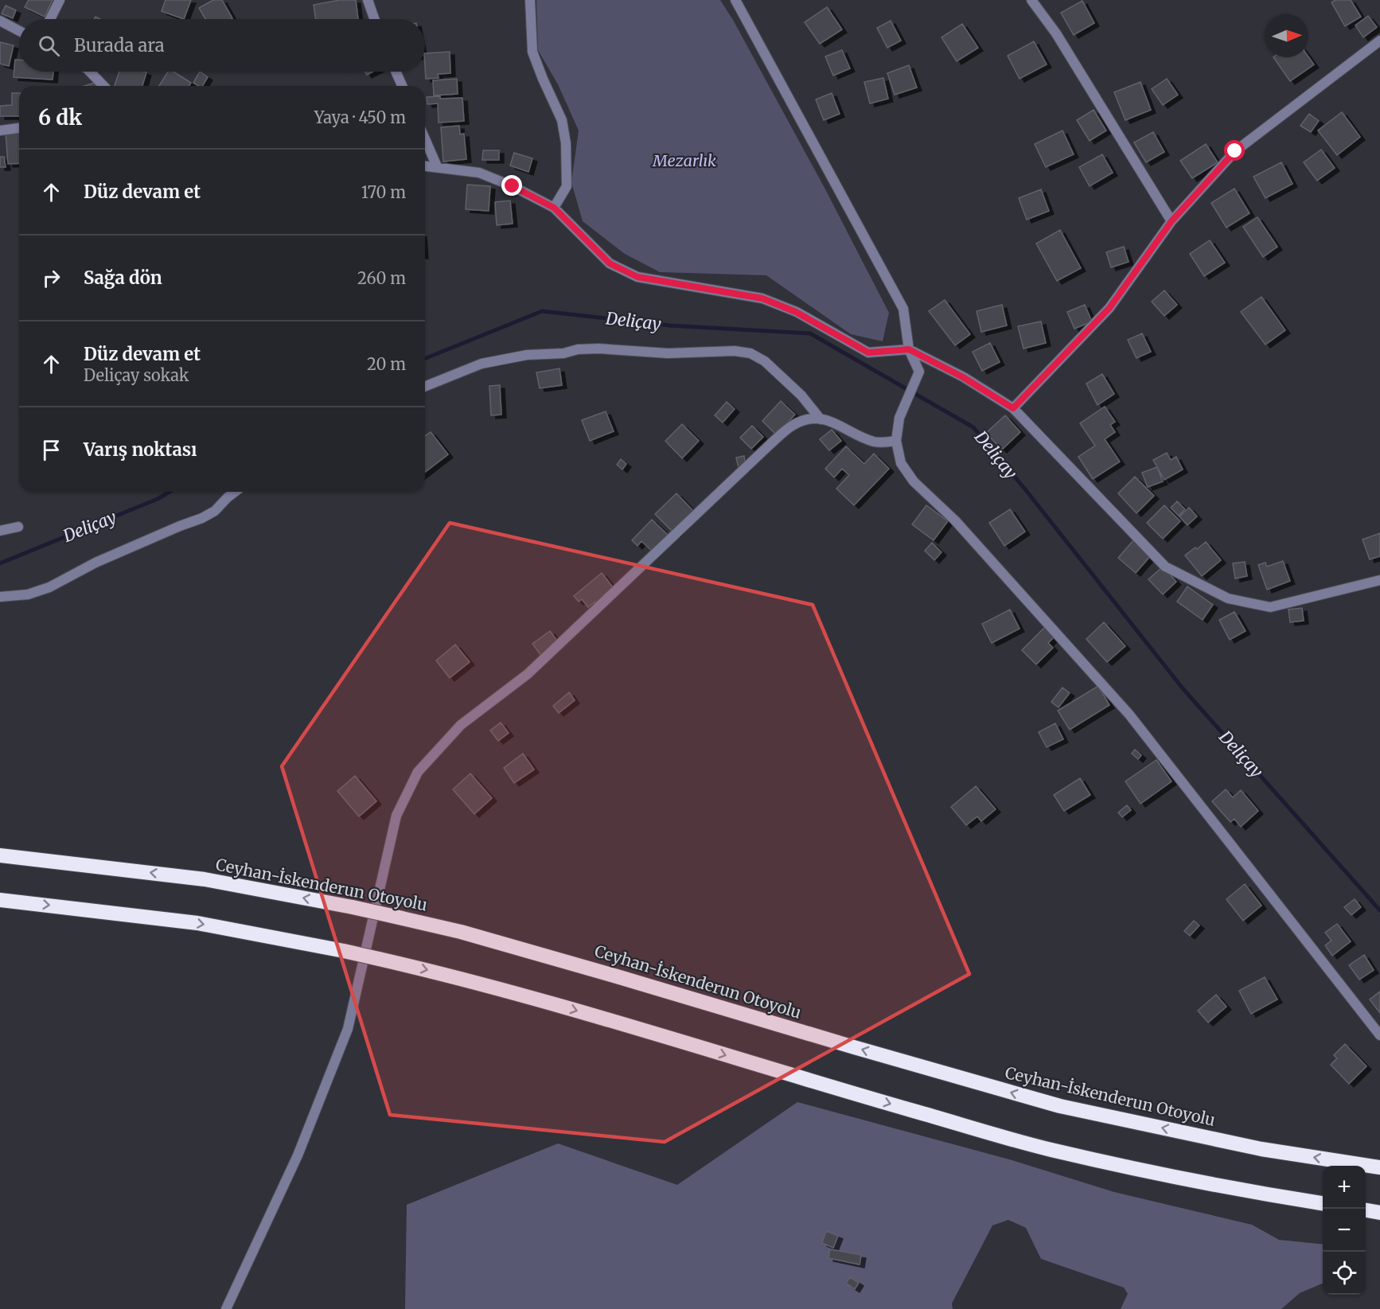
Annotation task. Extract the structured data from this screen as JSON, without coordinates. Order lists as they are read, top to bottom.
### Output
{
  "streets": {
    "highway": ["Ceyhan-İskenderun Otoyolu"]
  },
  "water": ["Deliçay"],
  "parks": ["Mezarlık"],
  "north": "right",
  "page": {
    "search": "Burada ara",
    "heading": ["6 dk", "Yaya · 450 m"],
    "list": [
      ["Düz devam et", "170 m"],
      ["Sağa dön", "260 m"],
      ["Düz devam et", "Deliçay sokak", "20 m"],
      "Varış noktası"
    ],
    "map_buttons": ["+", "−"]
  }
}
